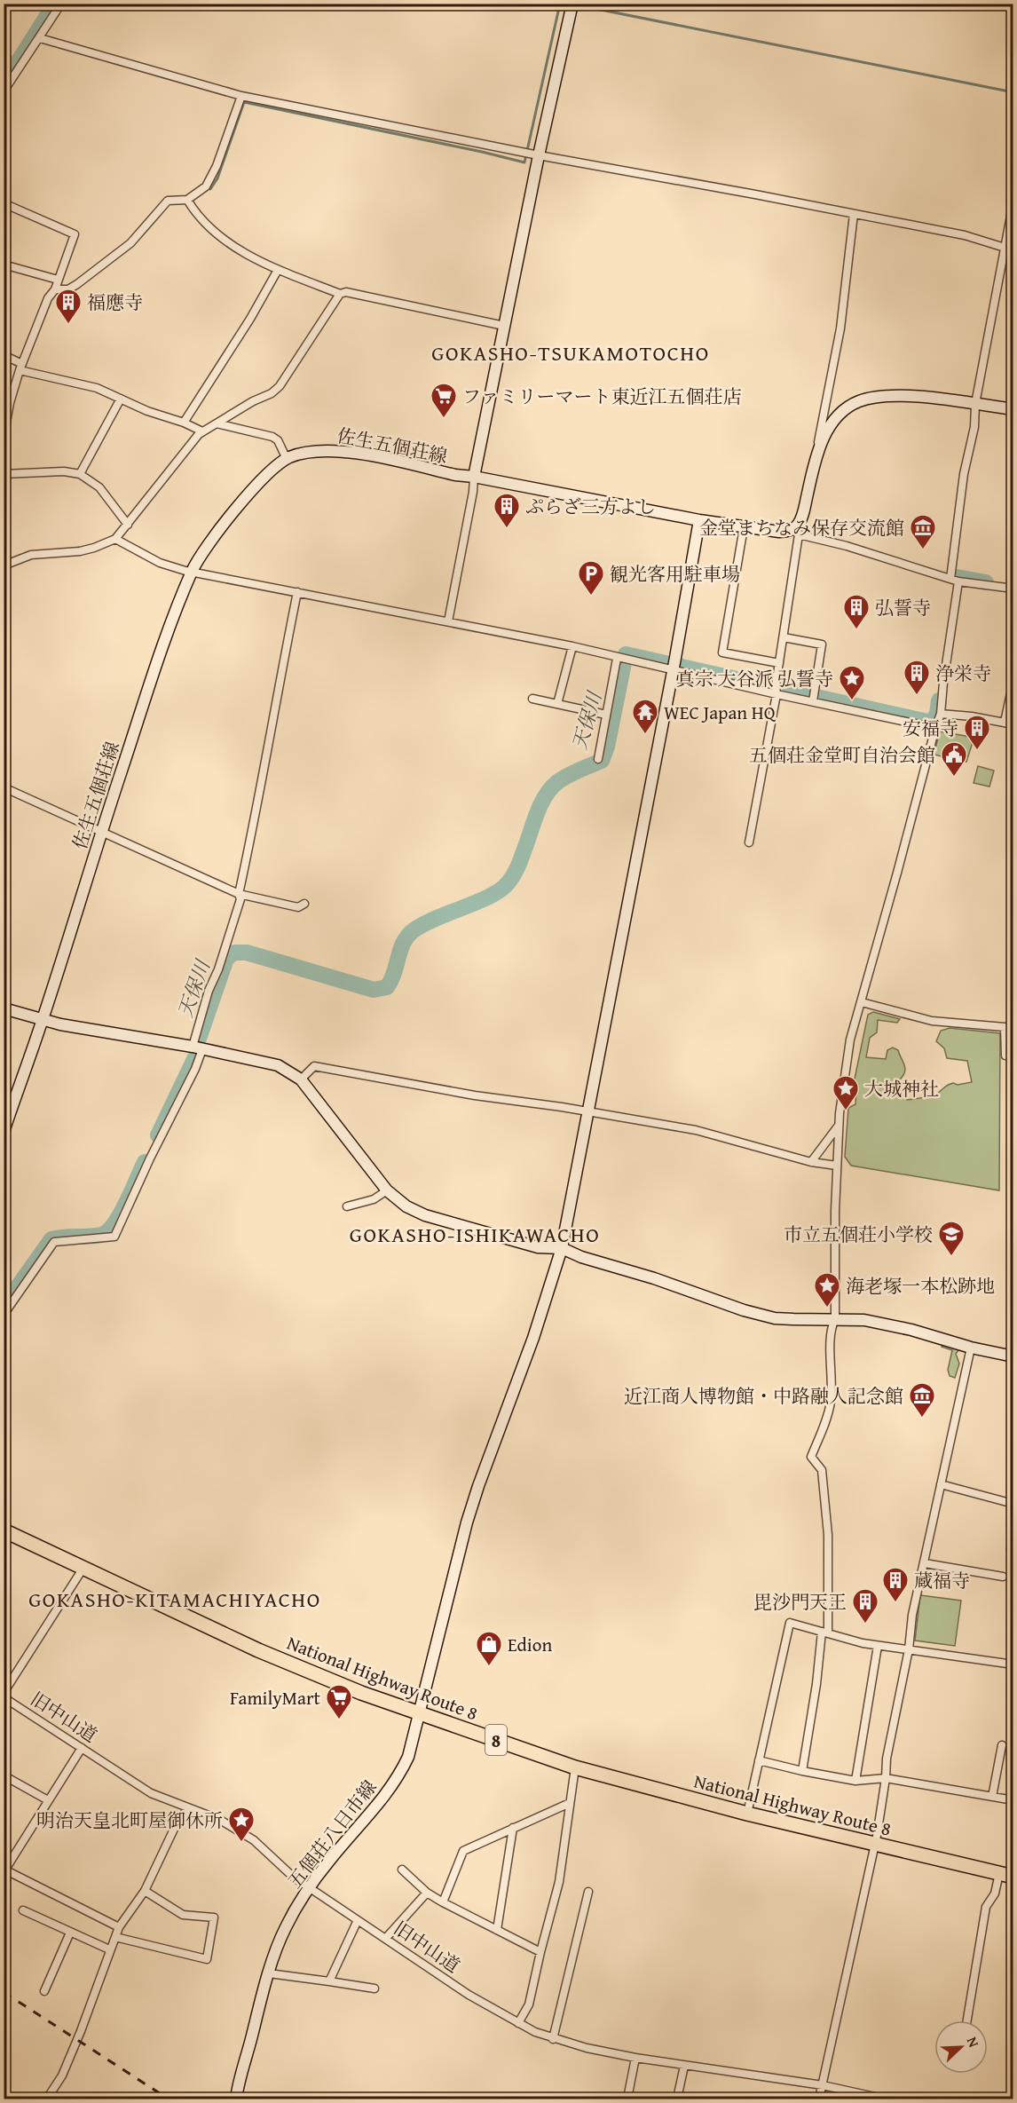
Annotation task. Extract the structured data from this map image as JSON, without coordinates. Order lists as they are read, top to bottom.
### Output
{
  "streets": {
    "highway": ["National Highway Route 8", "8"],
    "street": ["佐生五個荘線", "旧中山道", "五個荘八日市線"]
  },
  "crossings": [
    ["佐生五個荘線", "五個荘八日市線"],
    ["National Highway Route 8", "五個荘八日市線"],
    ["旧中山道", "五個荘八日市線"]
  ],
  "districts": ["GOKASHO-TSUKAMOTOCHO", "GOKASHO-ISHIKAWACHO", "GOKASHO-KITAMACHIYACHO"],
  "water": ["天保川"],
  "places": {
    "building": [
      "福應寺",
      "ぷらざ三方よし",
      "弘誓寺",
      "浄栄寺",
      "安福寺",
      "蔵福寺",
      "毘沙門天王"
    ],
    "supermarket": ["ファミリーマート東近江五個荘店", "FamilyMart"],
    "museum": ["金堂まちなみ保存交流館", "近江商人博物館・中路融人記念館"],
    "parking": ["観光客用駐車場"],
    "place": [
      "真宗 大谷派 弘誓寺",
      "大城神社",
      "海老塚一本松跡地",
      "明治天皇北町屋御休所"
    ],
    "temple": ["WEC Japan HQ"],
    "public building": ["五個荘金堂町自治会館"],
    "school or university": ["市立五個荘小学校"],
    "shop": ["Edion"]
  },
  "north": "top right"
}
